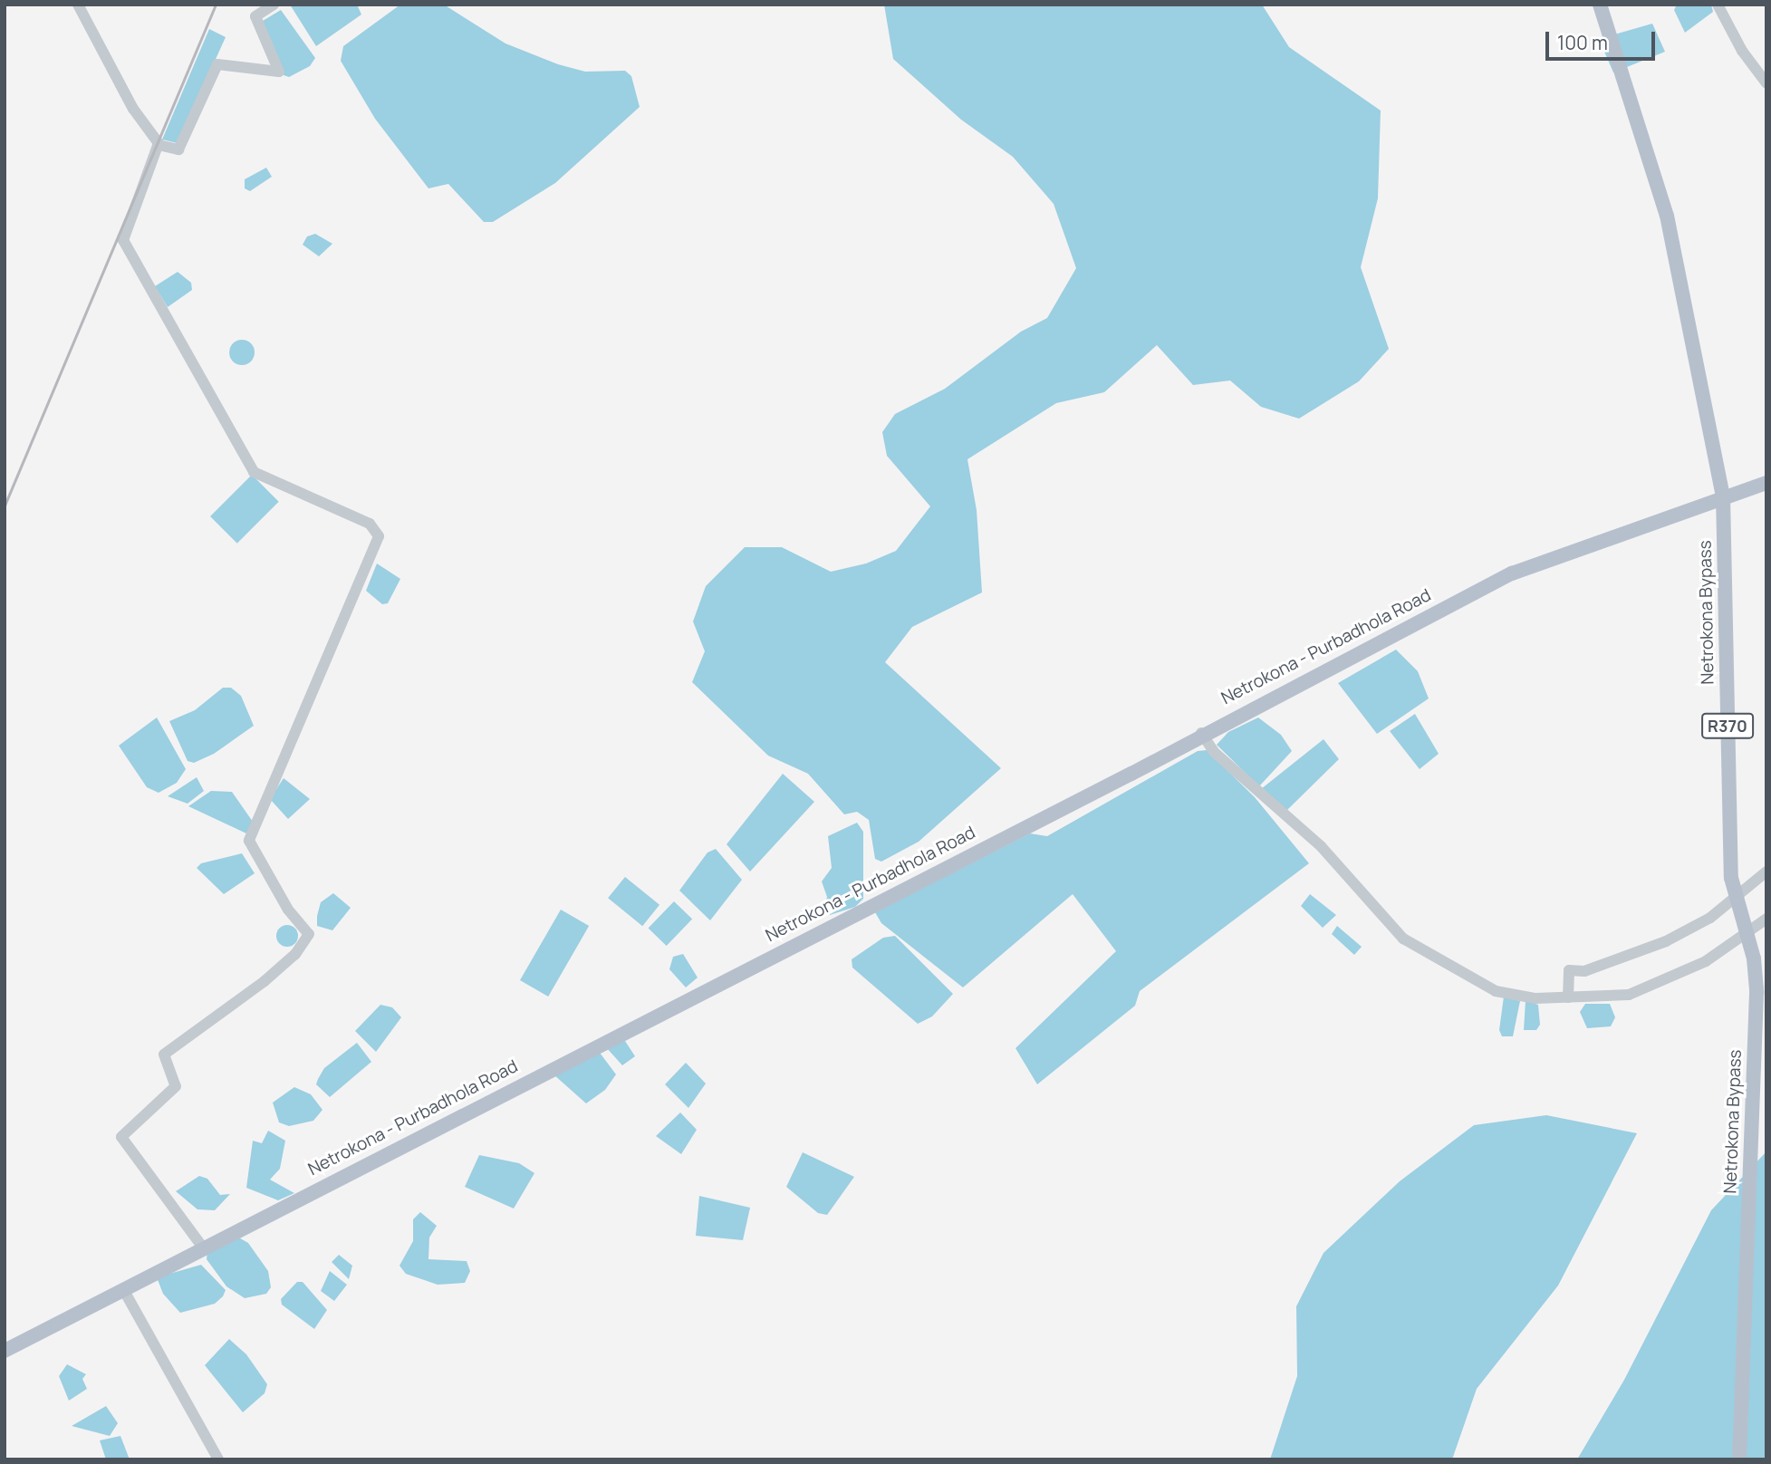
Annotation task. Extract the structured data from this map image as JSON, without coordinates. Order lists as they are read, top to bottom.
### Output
{
  "streets": {
    "main road": ["Netrokona Bypass", "Netrokona - Purbadhola Road", "R370"]
  },
  "crossings": [
    ["Netrokona Bypass", "Netrokona - Purbadhola Road"]
  ],
  "scale_bar": "100 m"
}
